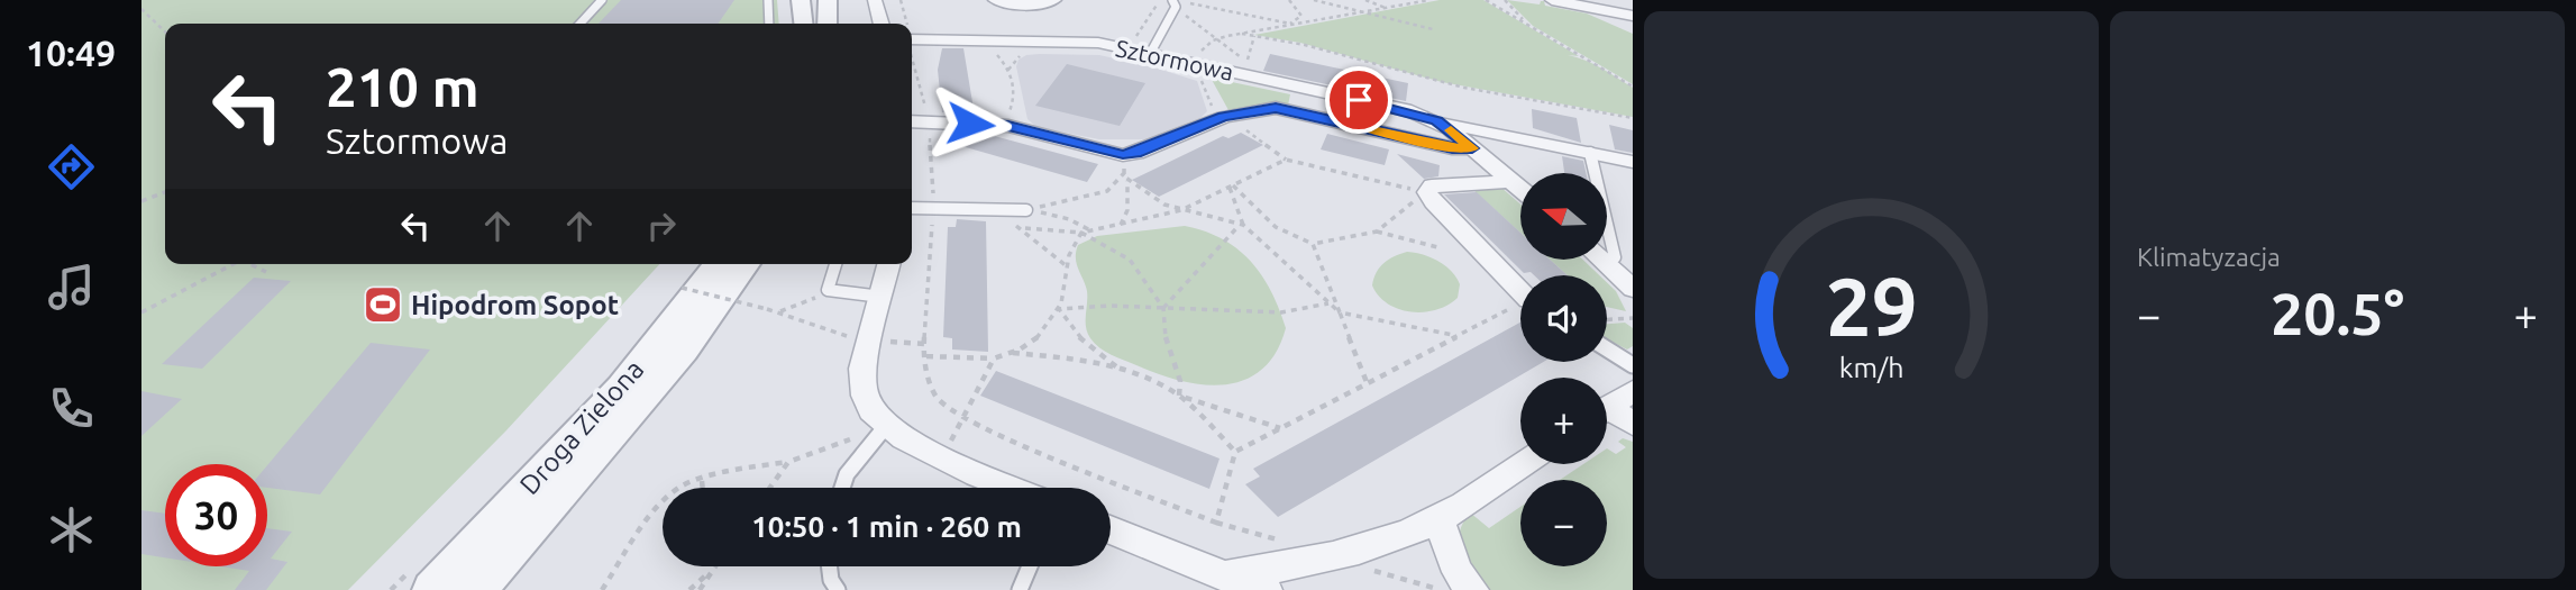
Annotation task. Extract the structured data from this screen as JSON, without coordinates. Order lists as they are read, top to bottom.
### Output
{
  "streets": {
    "street": ["Sztormowa", "Droga Zielona"]
  },
  "places": {
    "sports": ["Hipodrom Sopot"]
  },
  "north": "left",
  "page": {
    "tabs": "10:49",
    "tile": "Klimatyzacja",
    "turn": ["210 m", "Sztormowa"],
    "map_buttons": ["+", "−"],
    "heat": ["−", "20.5°", "+"],
    "limit": "30",
    "trip": "10:50 · 1 min · 260 m",
    "gauge": ["29", "km/h"]
  }
}
